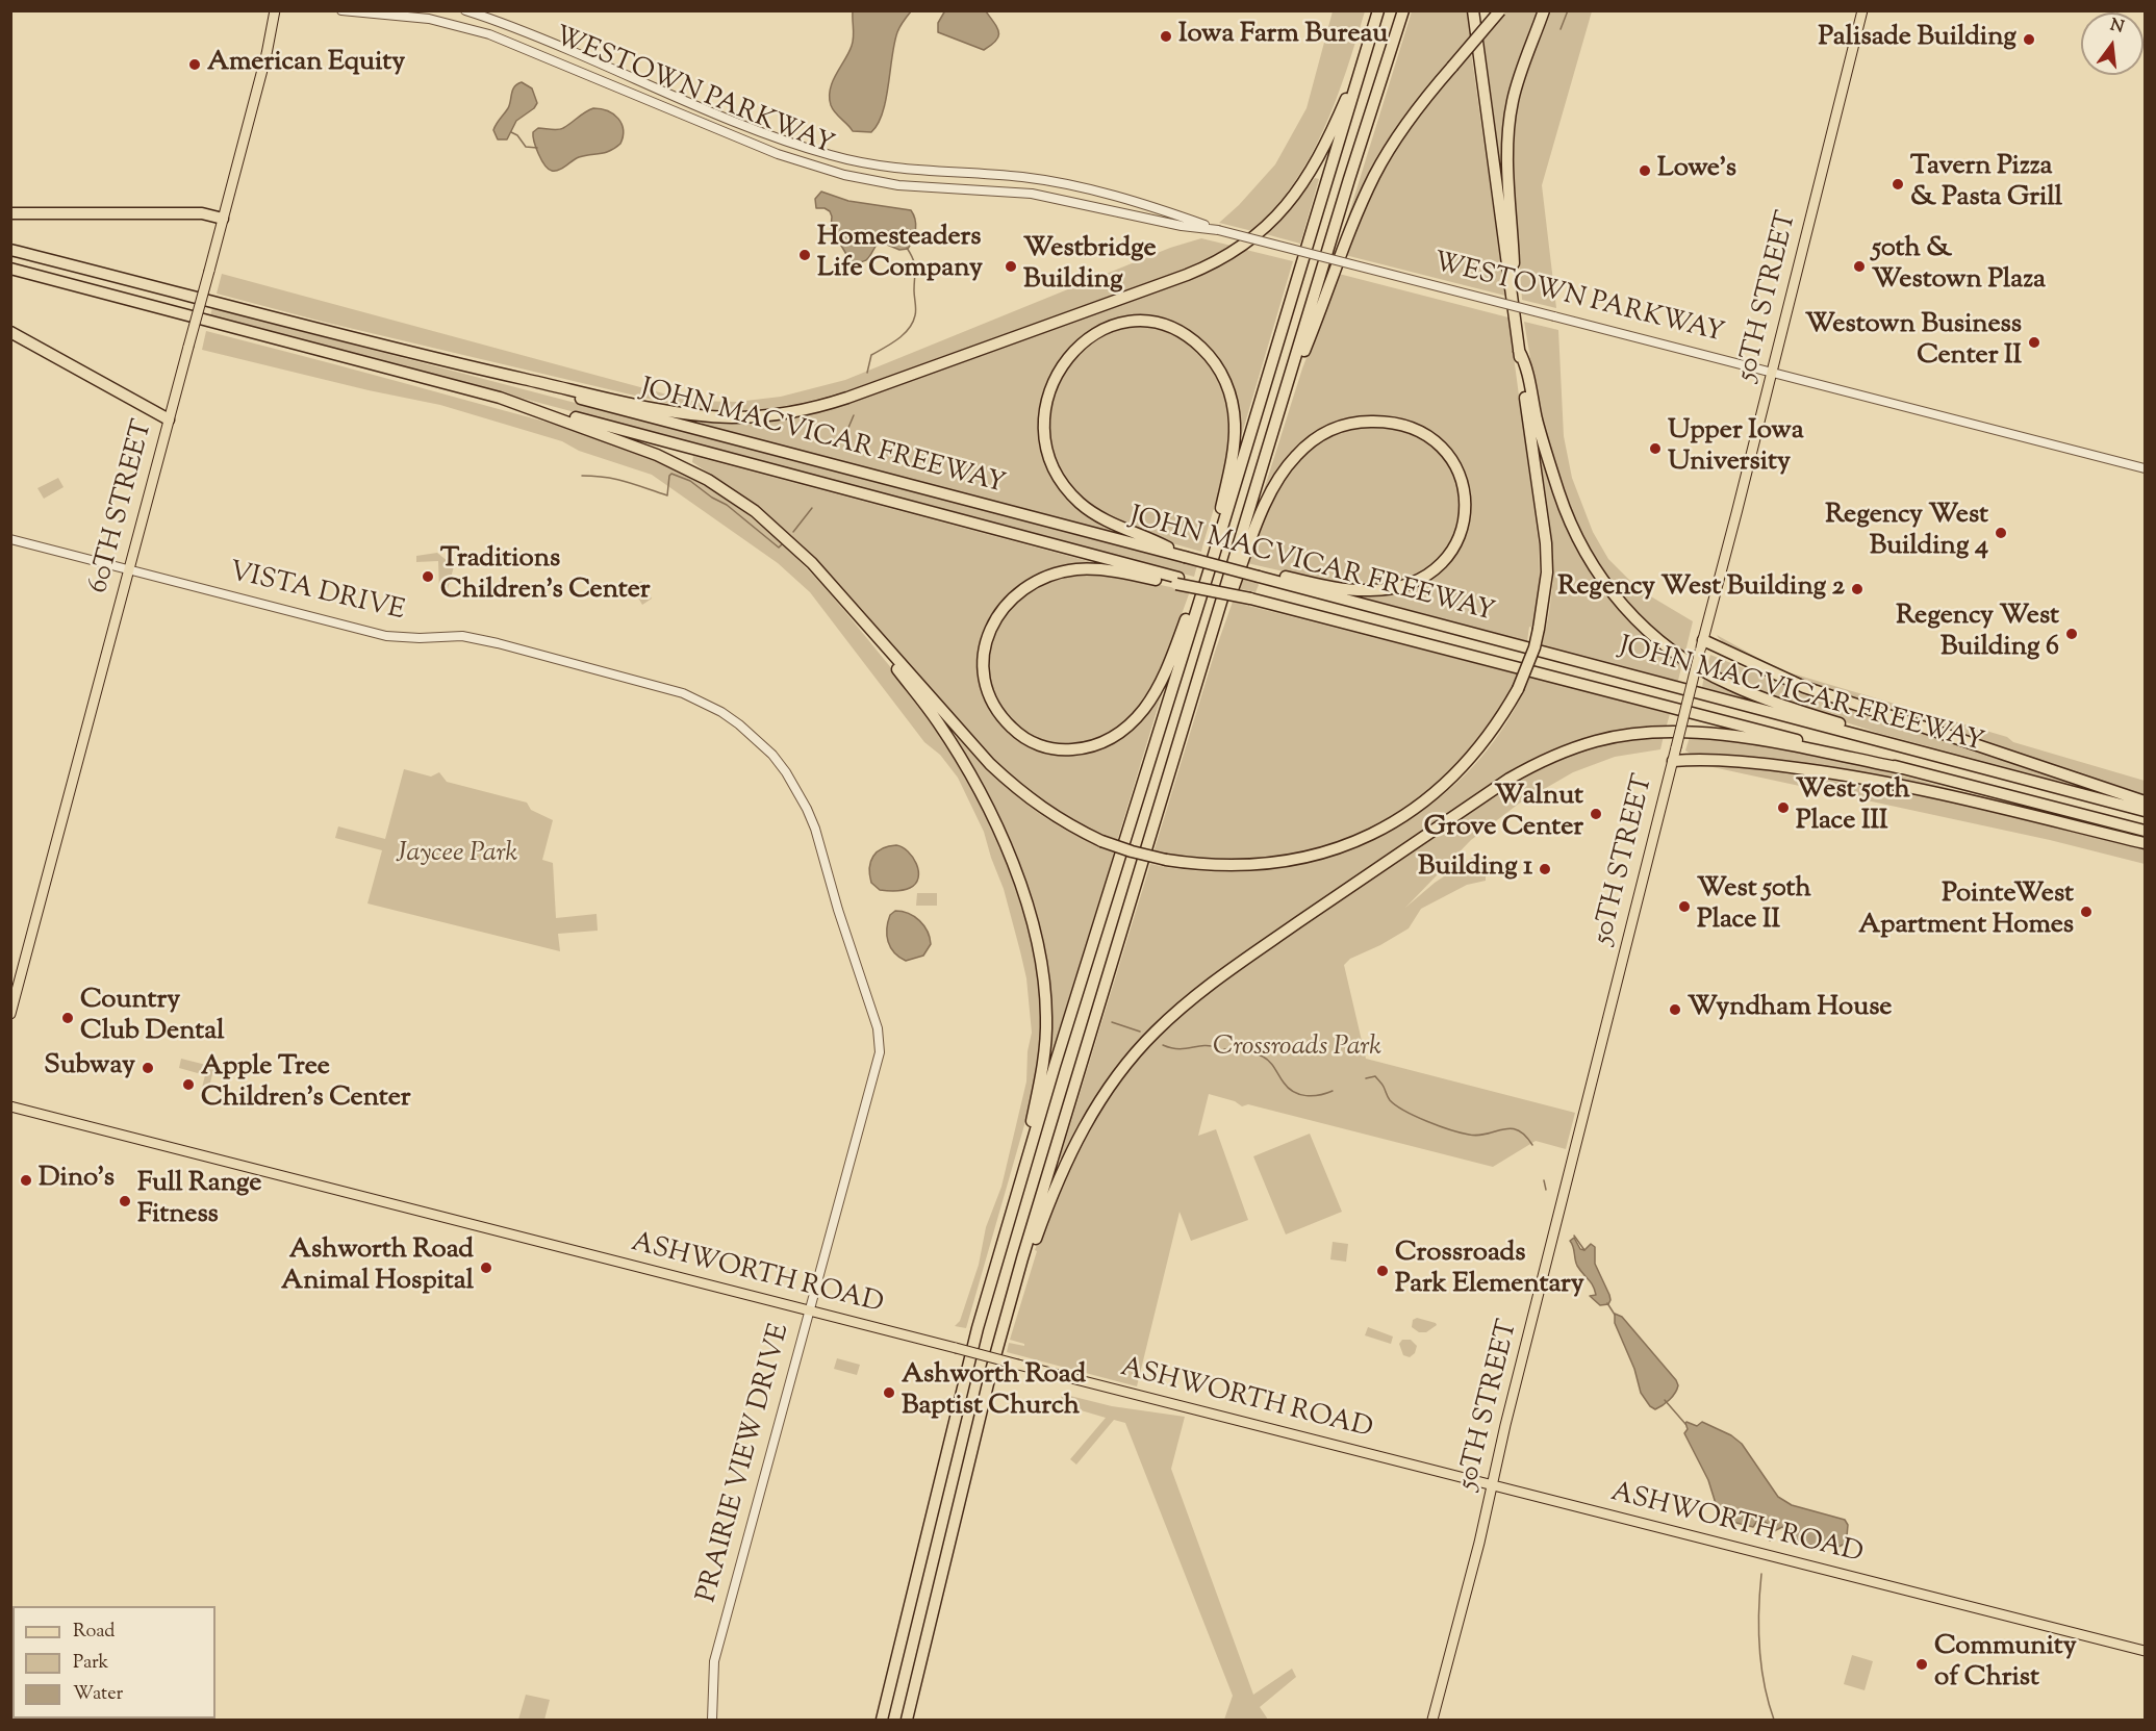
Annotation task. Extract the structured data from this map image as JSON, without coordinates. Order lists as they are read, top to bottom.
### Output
{
  "streets": {
    "highway": ["JOHN MACVICAR FREEWAY"],
    "main road": ["50TH STREET", "60TH STREET", "ASHWORTH ROAD"],
    "street": ["WESTOWN PARKWAY", "VISTA DRIVE", "PRAIRIE VIEW DRIVE"]
  },
  "crossings": [
    ["WESTOWN PARKWAY", "50TH STREET"],
    ["50TH STREET", "ASHWORTH ROAD"],
    ["60TH STREET", "VISTA DRIVE"],
    ["VISTA DRIVE", "PRAIRIE VIEW DRIVE"],
    ["ASHWORTH ROAD", "PRAIRIE VIEW DRIVE"]
  ],
  "parks": ["Jaycee Park", "Crossroads Park"],
  "places": [
    "Iowa Farm Bureau",
    "Palisade Building",
    "American Equity",
    "Lowe's",
    "Tavern Pizza & Pasta Grill",
    "Homesteaders Life Company",
    "Westbridge Building",
    "50th & Westown Plaza",
    "Westown Business Center II",
    "Upper Iowa University",
    "Regency West Building 4",
    "Traditions Children's Center",
    "Regency West Building 2",
    "Regency West Building 6",
    "West 50th Place III",
    "Walnut Grove Center",
    "Building 1",
    "West 50th Place II",
    "PointeWest Apartment Homes",
    "Wyndham House",
    "Country Club Dental",
    "Subway",
    "Apple Tree Children's Center",
    "Dino's",
    "Full Range Fitness",
    "Ashworth Road Animal Hospital",
    "Crossroads Park Elementary",
    "Ashworth Road Baptist Church",
    "Community of Christ"
  ],
  "legend": ["Road", "Park", "Water"],
  "north": "top"
}
